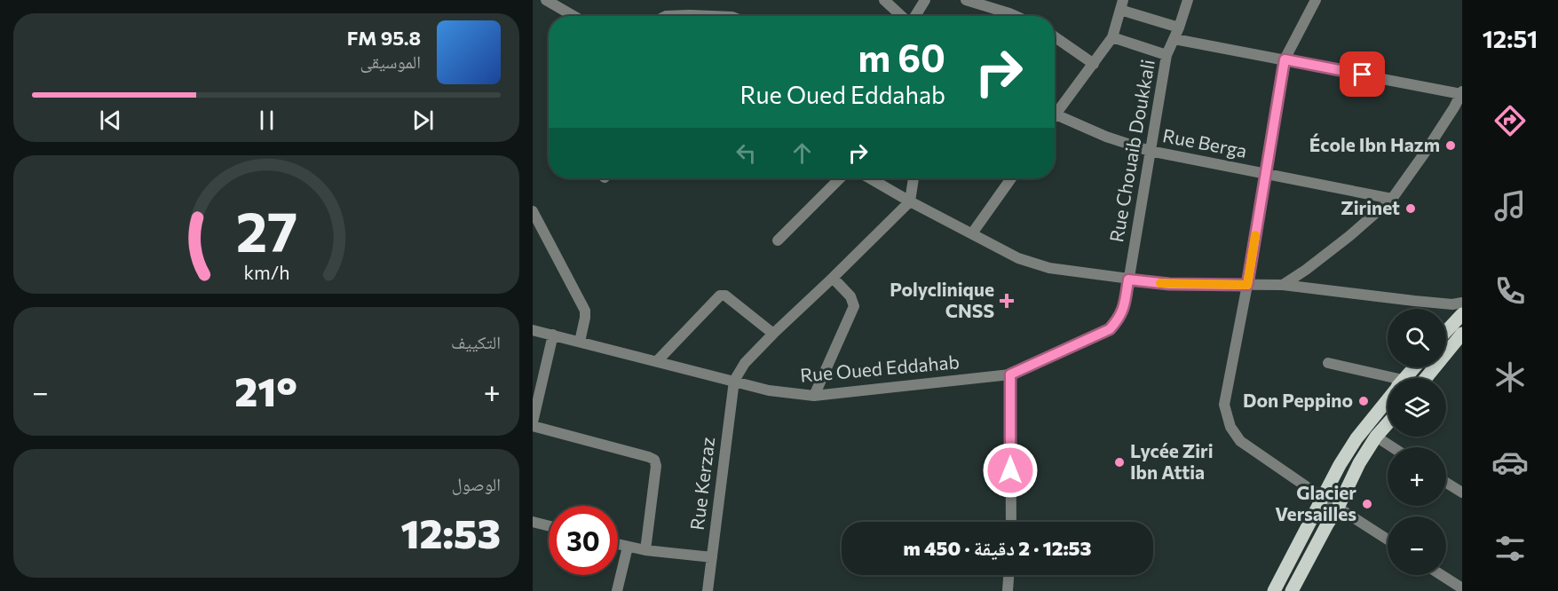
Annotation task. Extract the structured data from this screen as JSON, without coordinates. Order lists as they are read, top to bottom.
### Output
{
  "streets": {
    "street": [
      "Rue Berga",
      "Rue Chouaib Doukkali",
      "Rue Oued Eddahab",
      "Rue Kerzaz"
    ]
  },
  "crossings": [
    ["Rue Berga", "Rue Chouaib Doukkali"],
    ["Rue Chouaib Doukkali", "Rue Oued Eddahab"],
    ["Rue Oued Eddahab", "Rue Kerzaz"]
  ],
  "places": {
    "other": [
      "École Ibn Hazm",
      "Zirinet",
      "Don Peppino",
      "Lycée Ziri Ibn Attia",
      "Glacier Versailles"
    ],
    "health": ["Polyclinique CNSS"]
  },
  "page": {
    "tabs": "12:51",
    "turn": ["60 m", "Rue Oued Eddahab"],
    "song": ["95.8 FM", "الموسيقى"],
    "tile": [
      "التكييف",
      ["الوصول", "12:53"]
    ],
    "map_buttons": ["+", "−"],
    "heat": ["−", "21°", "+"],
    "limit": "30",
    "trip": "12:53 · 2 دقيقة · 450 m",
    "gauge": ["27", "km/h"]
  }
}
